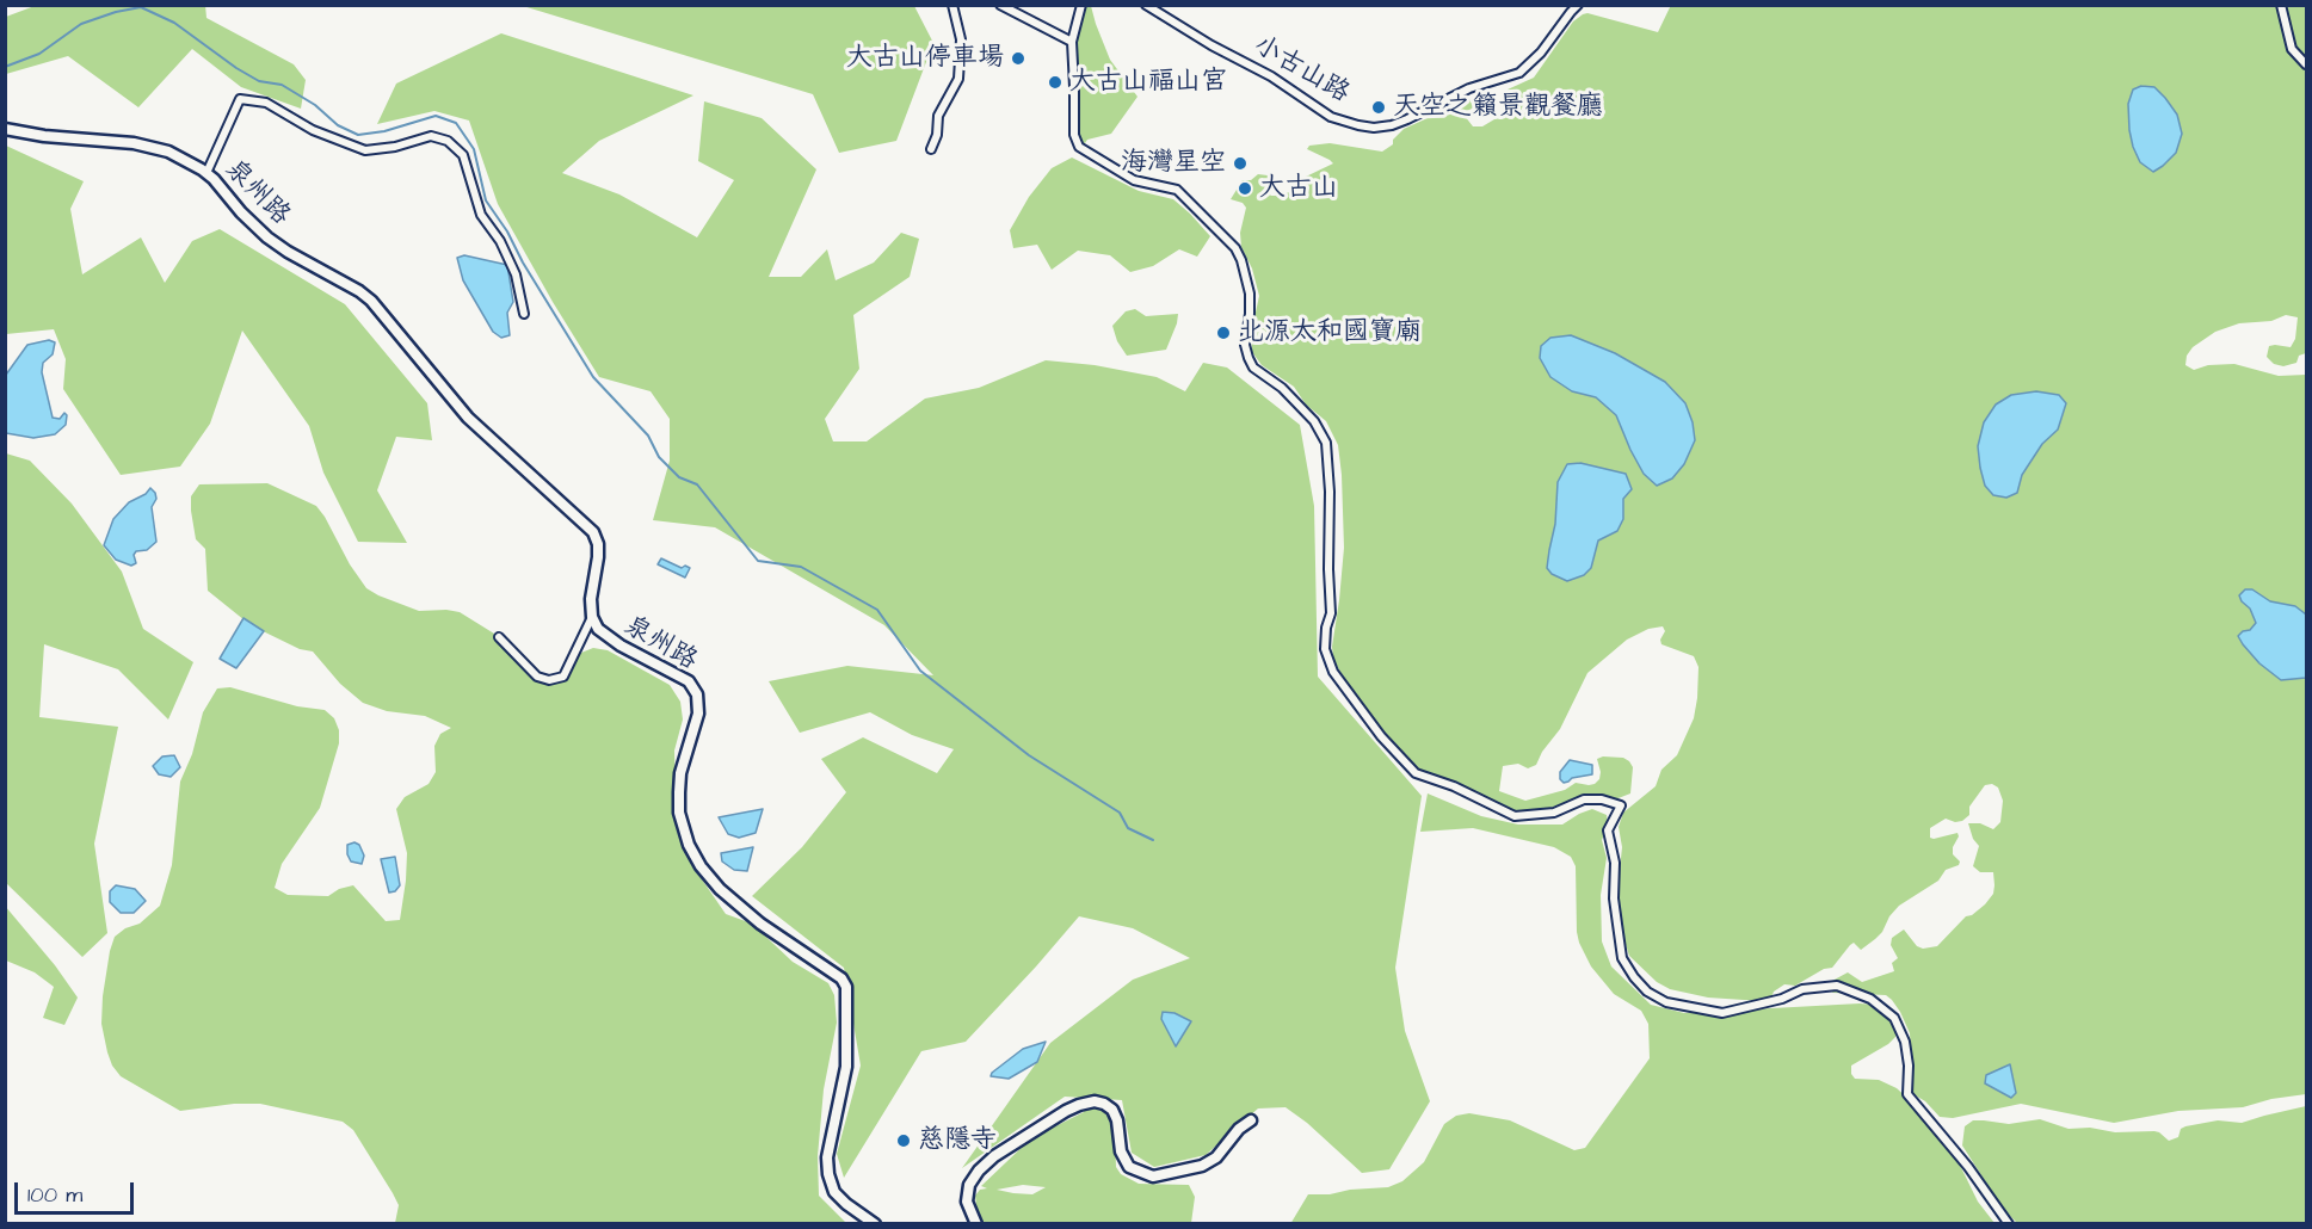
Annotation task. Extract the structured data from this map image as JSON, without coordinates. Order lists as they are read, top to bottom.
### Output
{
  "streets": {
    "street": ["小古山路", "泉州路"]
  },
  "places": [
    "大古山停車場",
    "大古山福山宮",
    "天空之籟景觀餐廳",
    "海灣星空",
    "大古山",
    "北源太和國寶廟",
    "慈隱寺"
  ],
  "scale_bar": "100 m"
}
